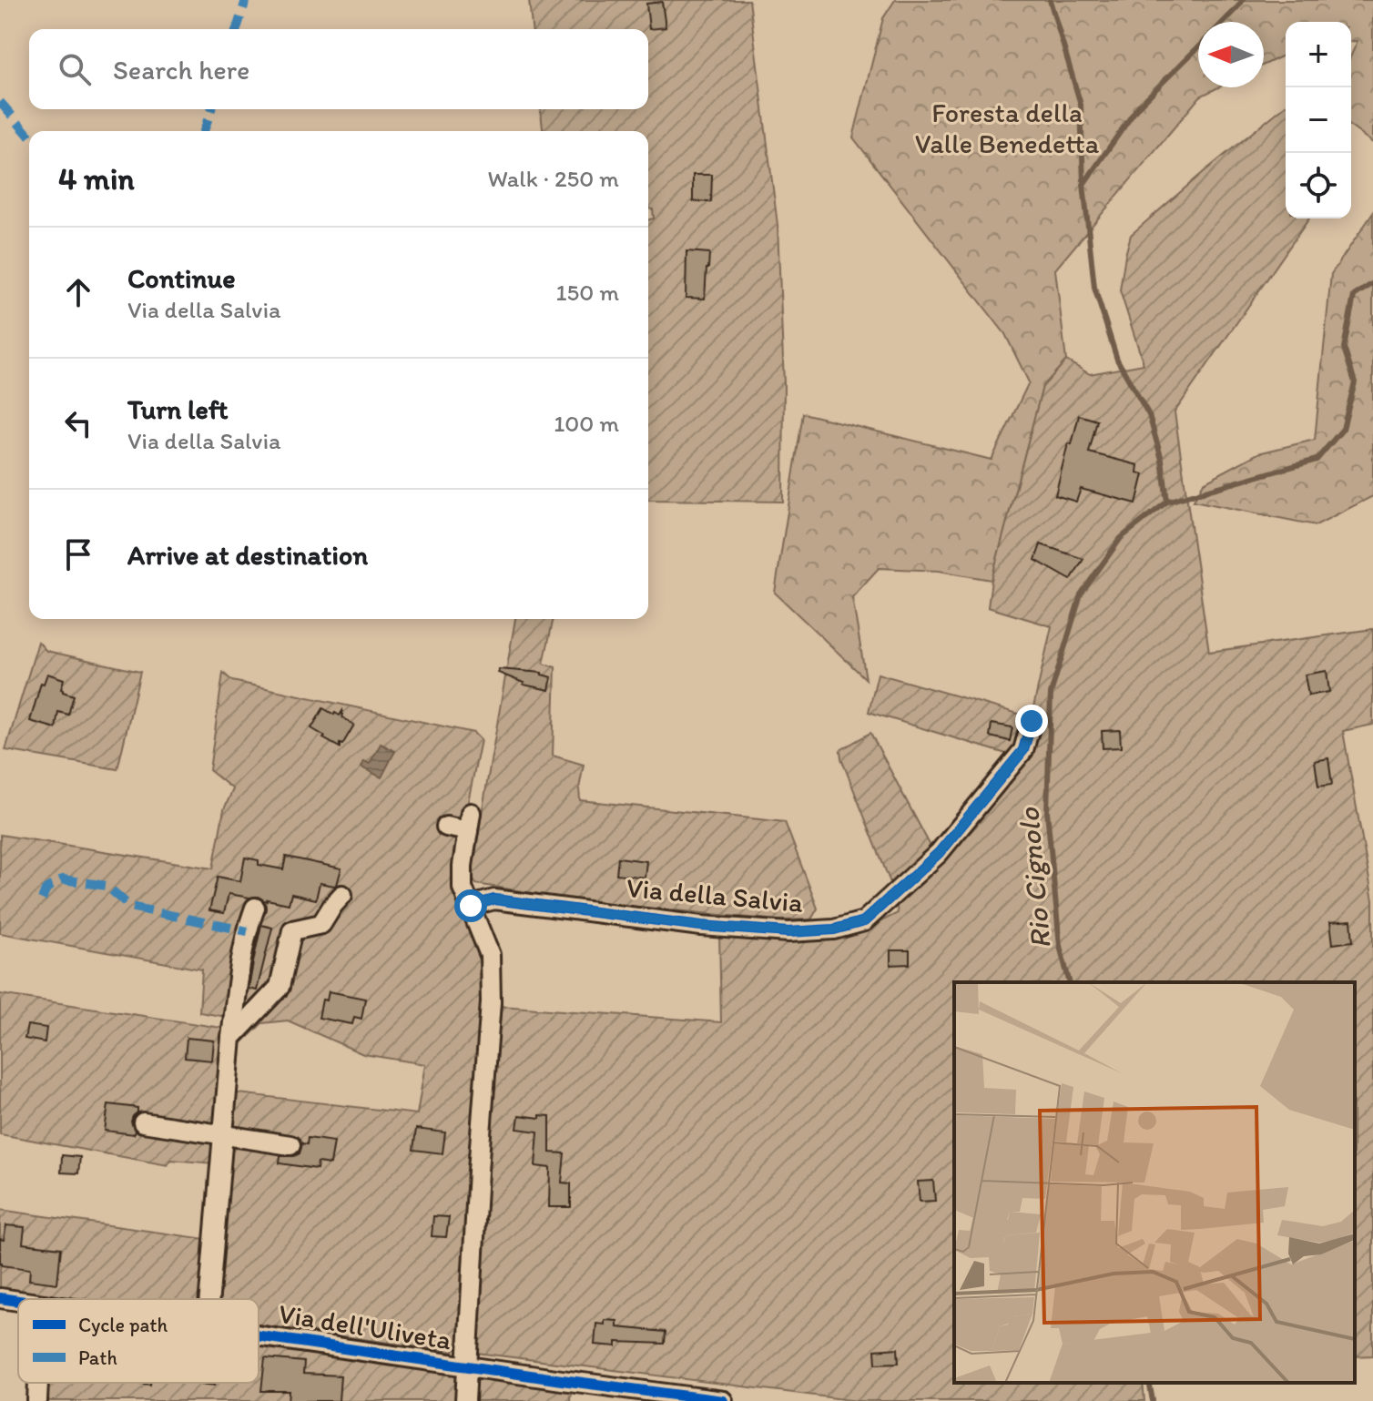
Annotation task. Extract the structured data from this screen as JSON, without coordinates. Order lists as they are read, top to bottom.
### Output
{
  "streets": {
    "street": ["Via della Salvia", "Via dell'Uliveta"]
  },
  "crossings": [
    ["Via della Salvia", "Via dell'Uliveta"]
  ],
  "water": ["Rio Cignolo"],
  "parks": ["Foresta della Valle Benedetta"],
  "legend": ["Cycle path", "Path"],
  "north": "left",
  "page": {
    "map_buttons": ["+", "−"],
    "search": "Search here",
    "heading": ["4 min", "Walk · 250 m"],
    "list": [
      ["Continue", "Via della Salvia", "150 m"],
      ["Turn left", "Via della Salvia", "100 m"],
      "Arrive at destination"
    ]
  }
}
